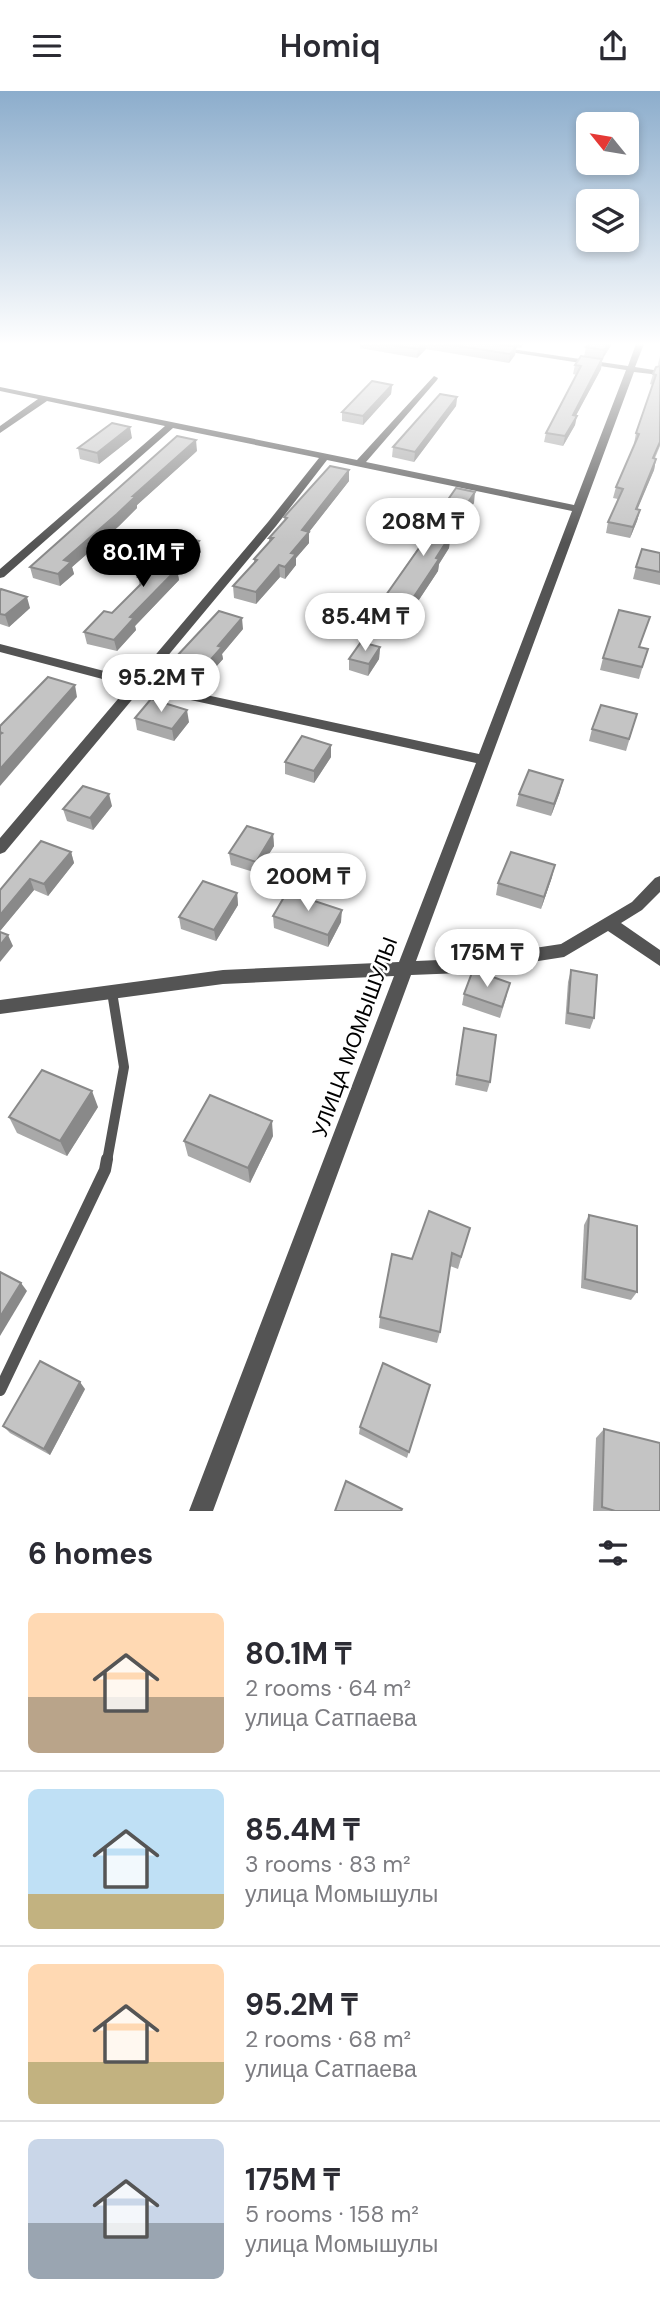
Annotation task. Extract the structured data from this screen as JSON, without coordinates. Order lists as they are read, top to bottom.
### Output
{
  "streets": {
    "street": ["УЛИЦА МОМЫШУЛЫ"]
  },
  "north": "top left",
  "page": {
    "header": "Homiq",
    "price": [
      "208M ₸",
      "80.1M ₸",
      "85.4M ₸",
      "95.2M ₸",
      "200M ₸",
      "175M ₸"
    ],
    "heading": "6 homes",
    "list": [
      {
        "name": "80.1M ₸",
        "note": "2 rooms · 64 m² · улица Сатпаева"
      },
      {
        "name": "85.4M ₸",
        "note": "3 rooms · 83 m² · улица Момышулы"
      },
      {
        "name": "95.2M ₸",
        "note": "2 rooms · 68 m² · улица Сатпаева"
      },
      {
        "name": "175M ₸",
        "note": "5 rooms · 158 m² · улица Момышулы"
      }
    ]
  }
}
